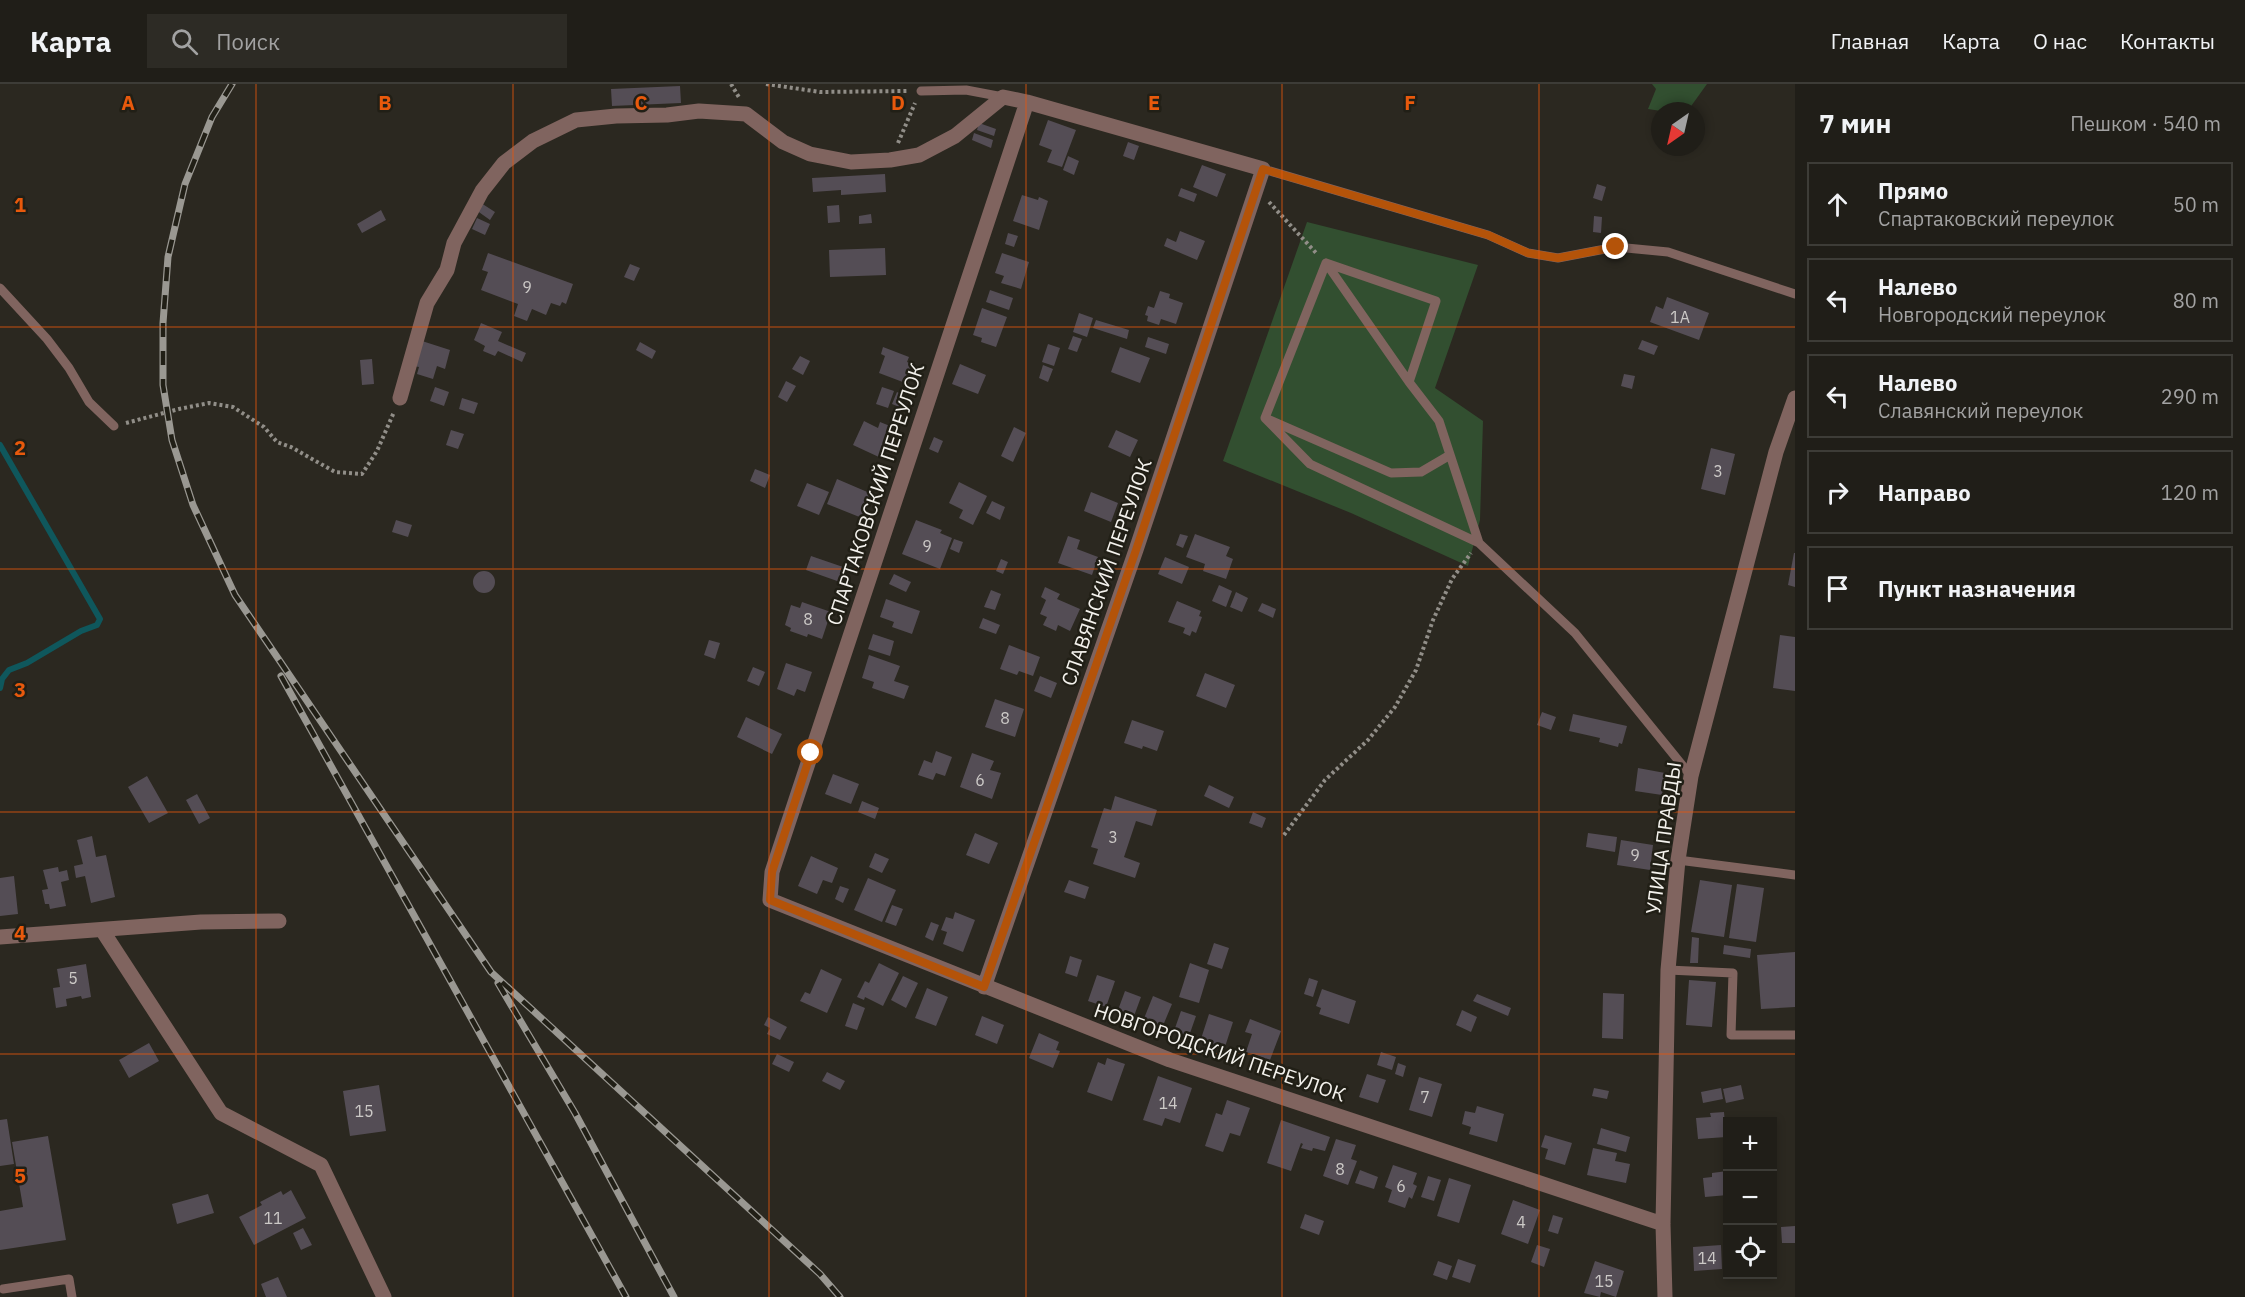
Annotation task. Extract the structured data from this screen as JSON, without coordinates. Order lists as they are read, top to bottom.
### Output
{
  "streets": {
    "street": [
      "СПАРТАКОВСКИЙ ПЕРЕУЛОК",
      "СЛАВЯНСКИЙ ПЕРЕУЛОК",
      "УЛИЦА ПРАВДЫ",
      "НОВГОРОДСКИЙ ПЕРЕУЛОК"
    ]
  },
  "crossings": [
    ["СПАРТАКОВСКИЙ ПЕРЕУЛОК", "НОВГОРОДСКИЙ ПЕРЕУЛОК"],
    ["СЛАВЯНСКИЙ ПЕРЕУЛОК", "НОВГОРОДСКИЙ ПЕРЕУЛОК"],
    ["УЛИЦА ПРАВДЫ", "НОВГОРОДСКИЙ ПЕРЕУЛОК"]
  ],
  "house_numbers": [
    "9",
    "1А",
    "3",
    "9",
    "8",
    "8",
    "6",
    "3",
    "9",
    "5",
    "7",
    "14",
    "15",
    "8",
    "6",
    "11",
    "4",
    "14",
    "15"
  ],
  "north": "bottom left",
  "page": {
    "header": "Карта",
    "search": "Поиск",
    "nav": [
      "Главная",
      "Карта",
      "О нас",
      "Контакты"
    ],
    "heading": ["7 мин", "Пешком · 540 m"],
    "list": [
      ["Прямо", "Спартаковский переулок", "50 m"],
      ["Налево", "Новгородский переулок", "80 m"],
      ["Налево", "Славянский переулок", "290 m"],
      ["Направо", "120 m"],
      "Пункт назначения"
    ],
    "map_buttons": ["+", "−"]
  },
  "grid": {
    "columns": [
      "A",
      "B",
      "C",
      "D",
      "E",
      "F"
    ],
    "rows": [
      "1",
      "2",
      "3",
      "4",
      "5"
    ]
  }
}
